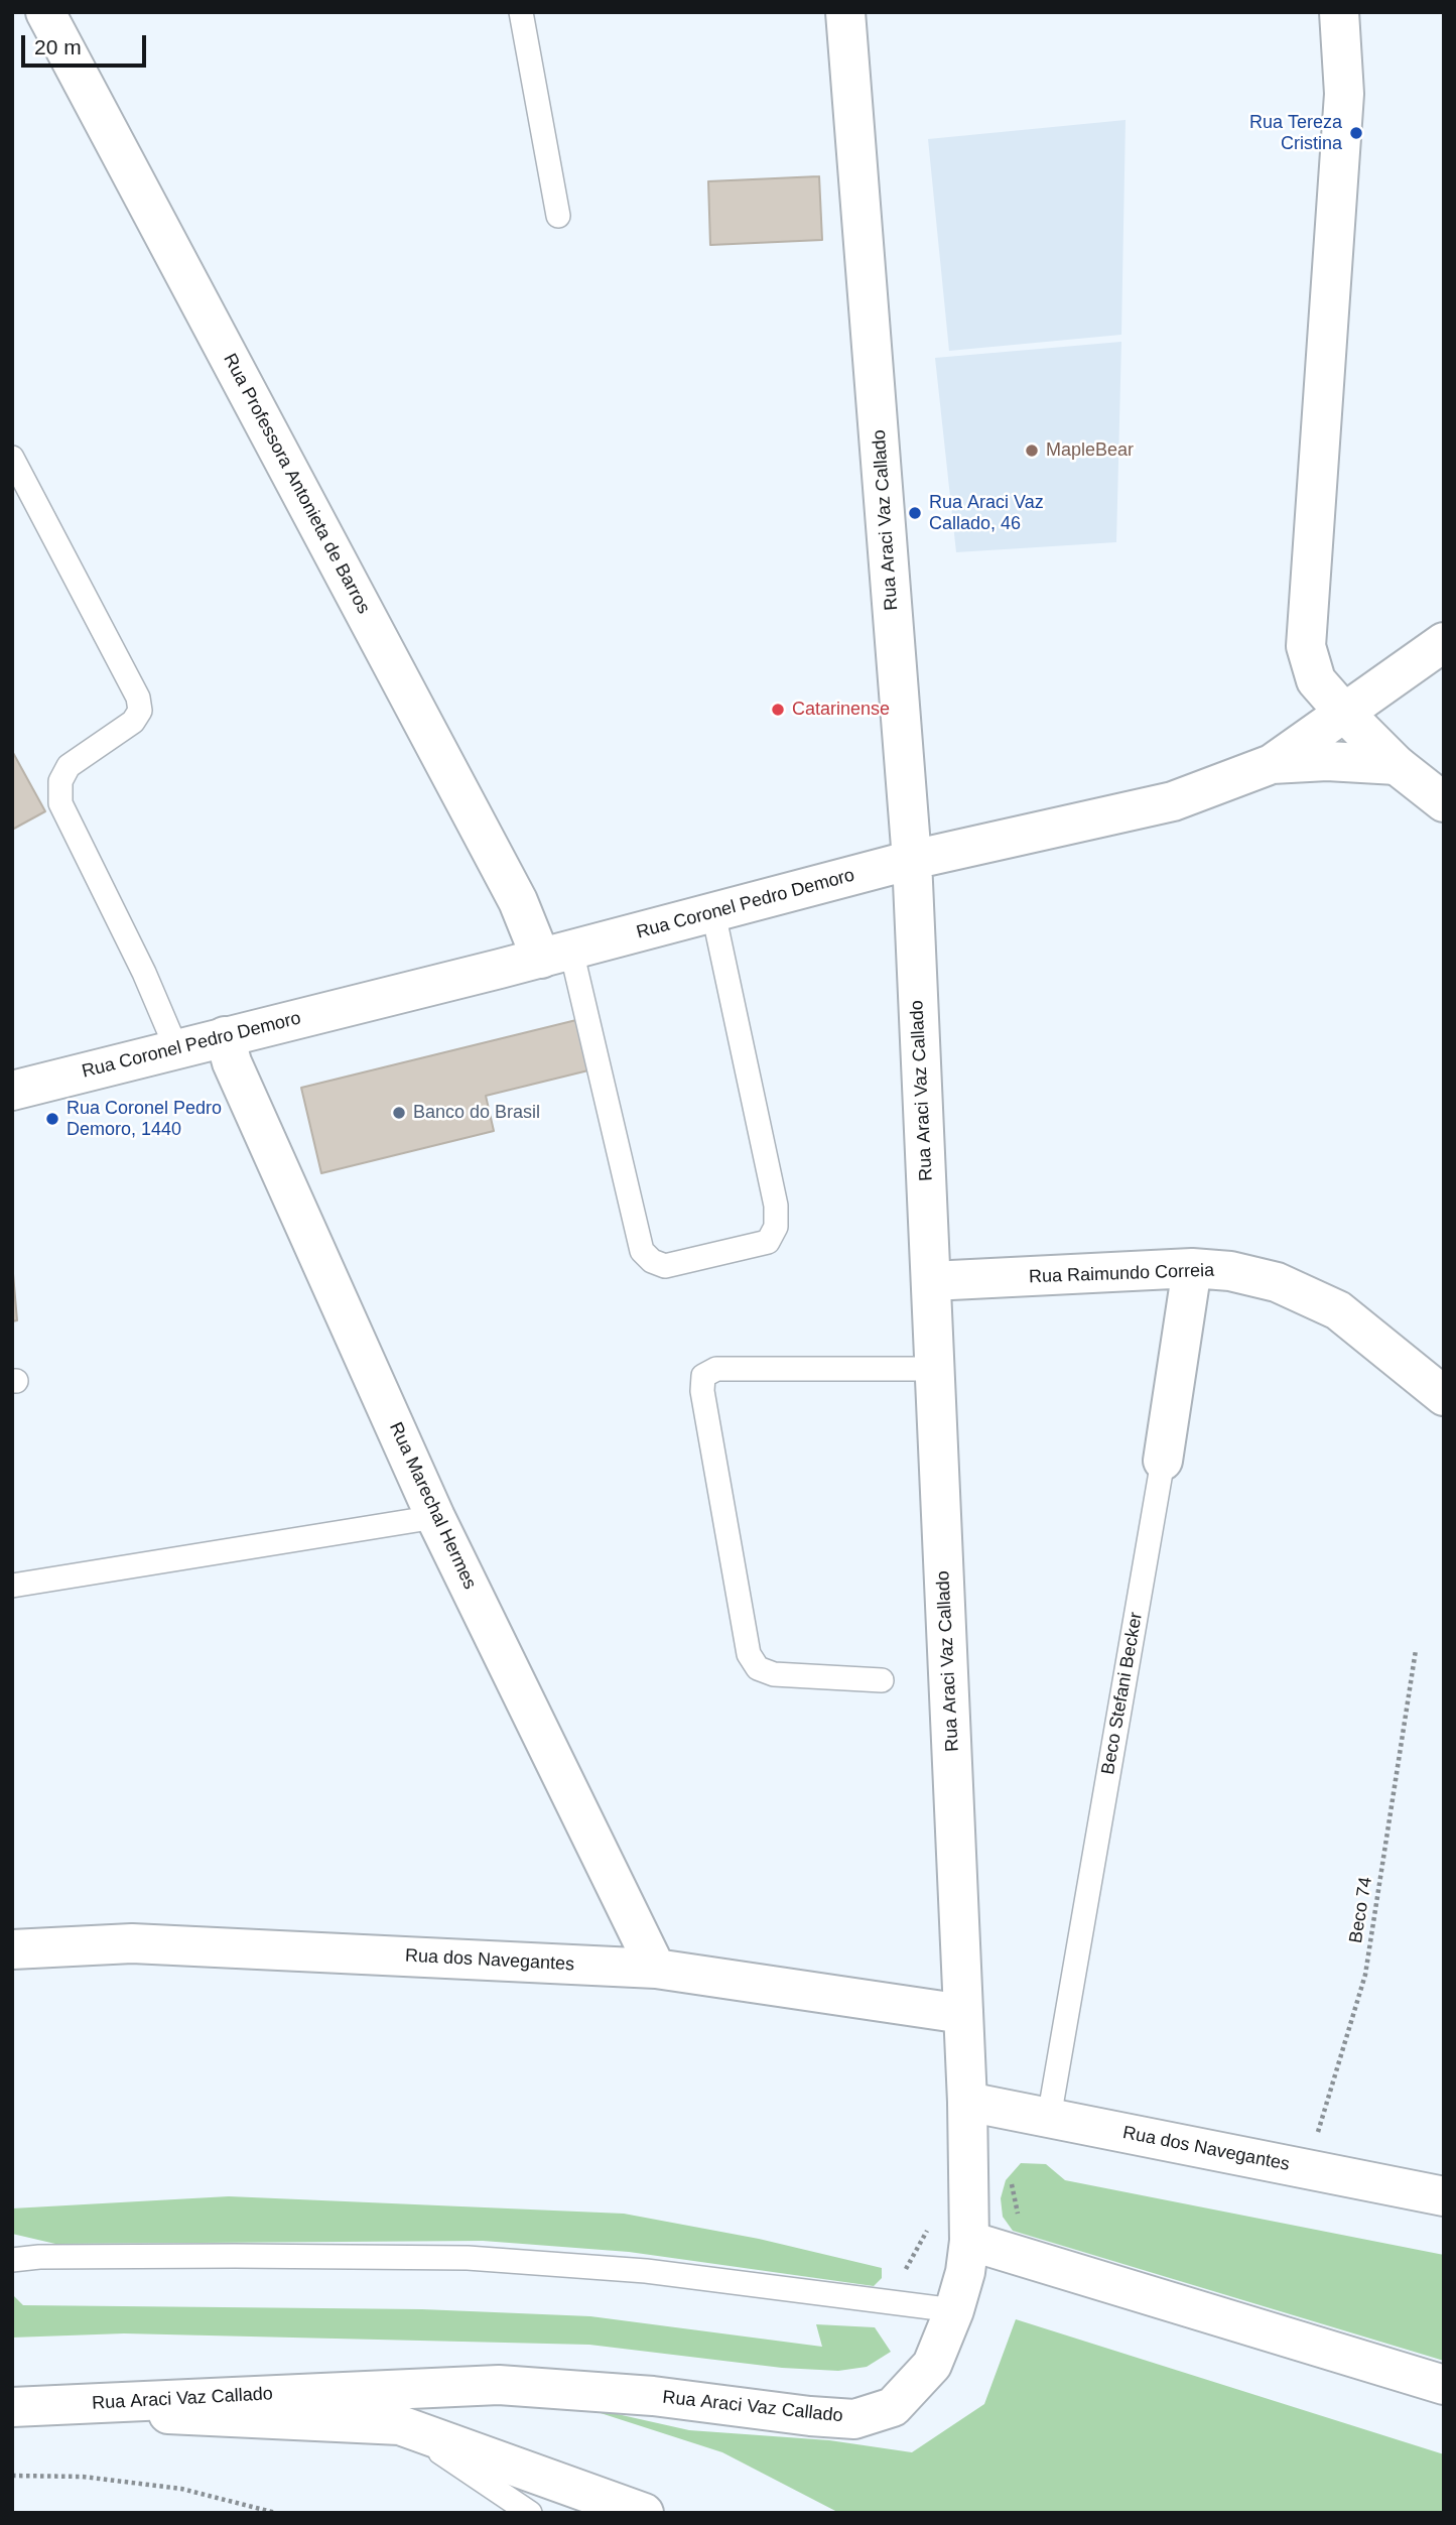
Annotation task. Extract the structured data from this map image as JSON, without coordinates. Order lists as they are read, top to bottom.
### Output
{
  "streets": {
    "street": [
      "Rua Professora Antonieta de Barros",
      "Rua Araci Vaz Callado",
      "Rua Coronel Pedro Demoro",
      "Rua Raimundo Correia",
      "Rua Marechal Hermes",
      "Beco Stefani Becker",
      "Rua dos Navegantes"
    ],
    "path": ["Beco 74"]
  },
  "crossings": [
    ["Rua Professora Antonieta de Barros", "Rua Coronel Pedro Demoro"],
    ["Rua Araci Vaz Callado", "Rua Coronel Pedro Demoro"],
    ["Rua Araci Vaz Callado", "Rua Raimundo Correia"],
    ["Rua Araci Vaz Callado", "Rua dos Navegantes"],
    ["Rua Coronel Pedro Demoro", "Rua Marechal Hermes"],
    ["Rua Raimundo Correia", "Beco Stefani Becker"],
    ["Rua Marechal Hermes", "Rua dos Navegantes"],
    ["Beco Stefani Becker", "Rua dos Navegantes"],
    ["Beco 74", "Rua dos Navegantes"]
  ],
  "places": [
    "Rua Tereza Cristina",
    "MapleBear",
    "Rua Araci Vaz Callado, 46",
    "Catarinense",
    "Banco do Brasil",
    "Rua Coronel Pedro Demoro, 1440"
  ],
  "scale_bar": "20 m"
}
